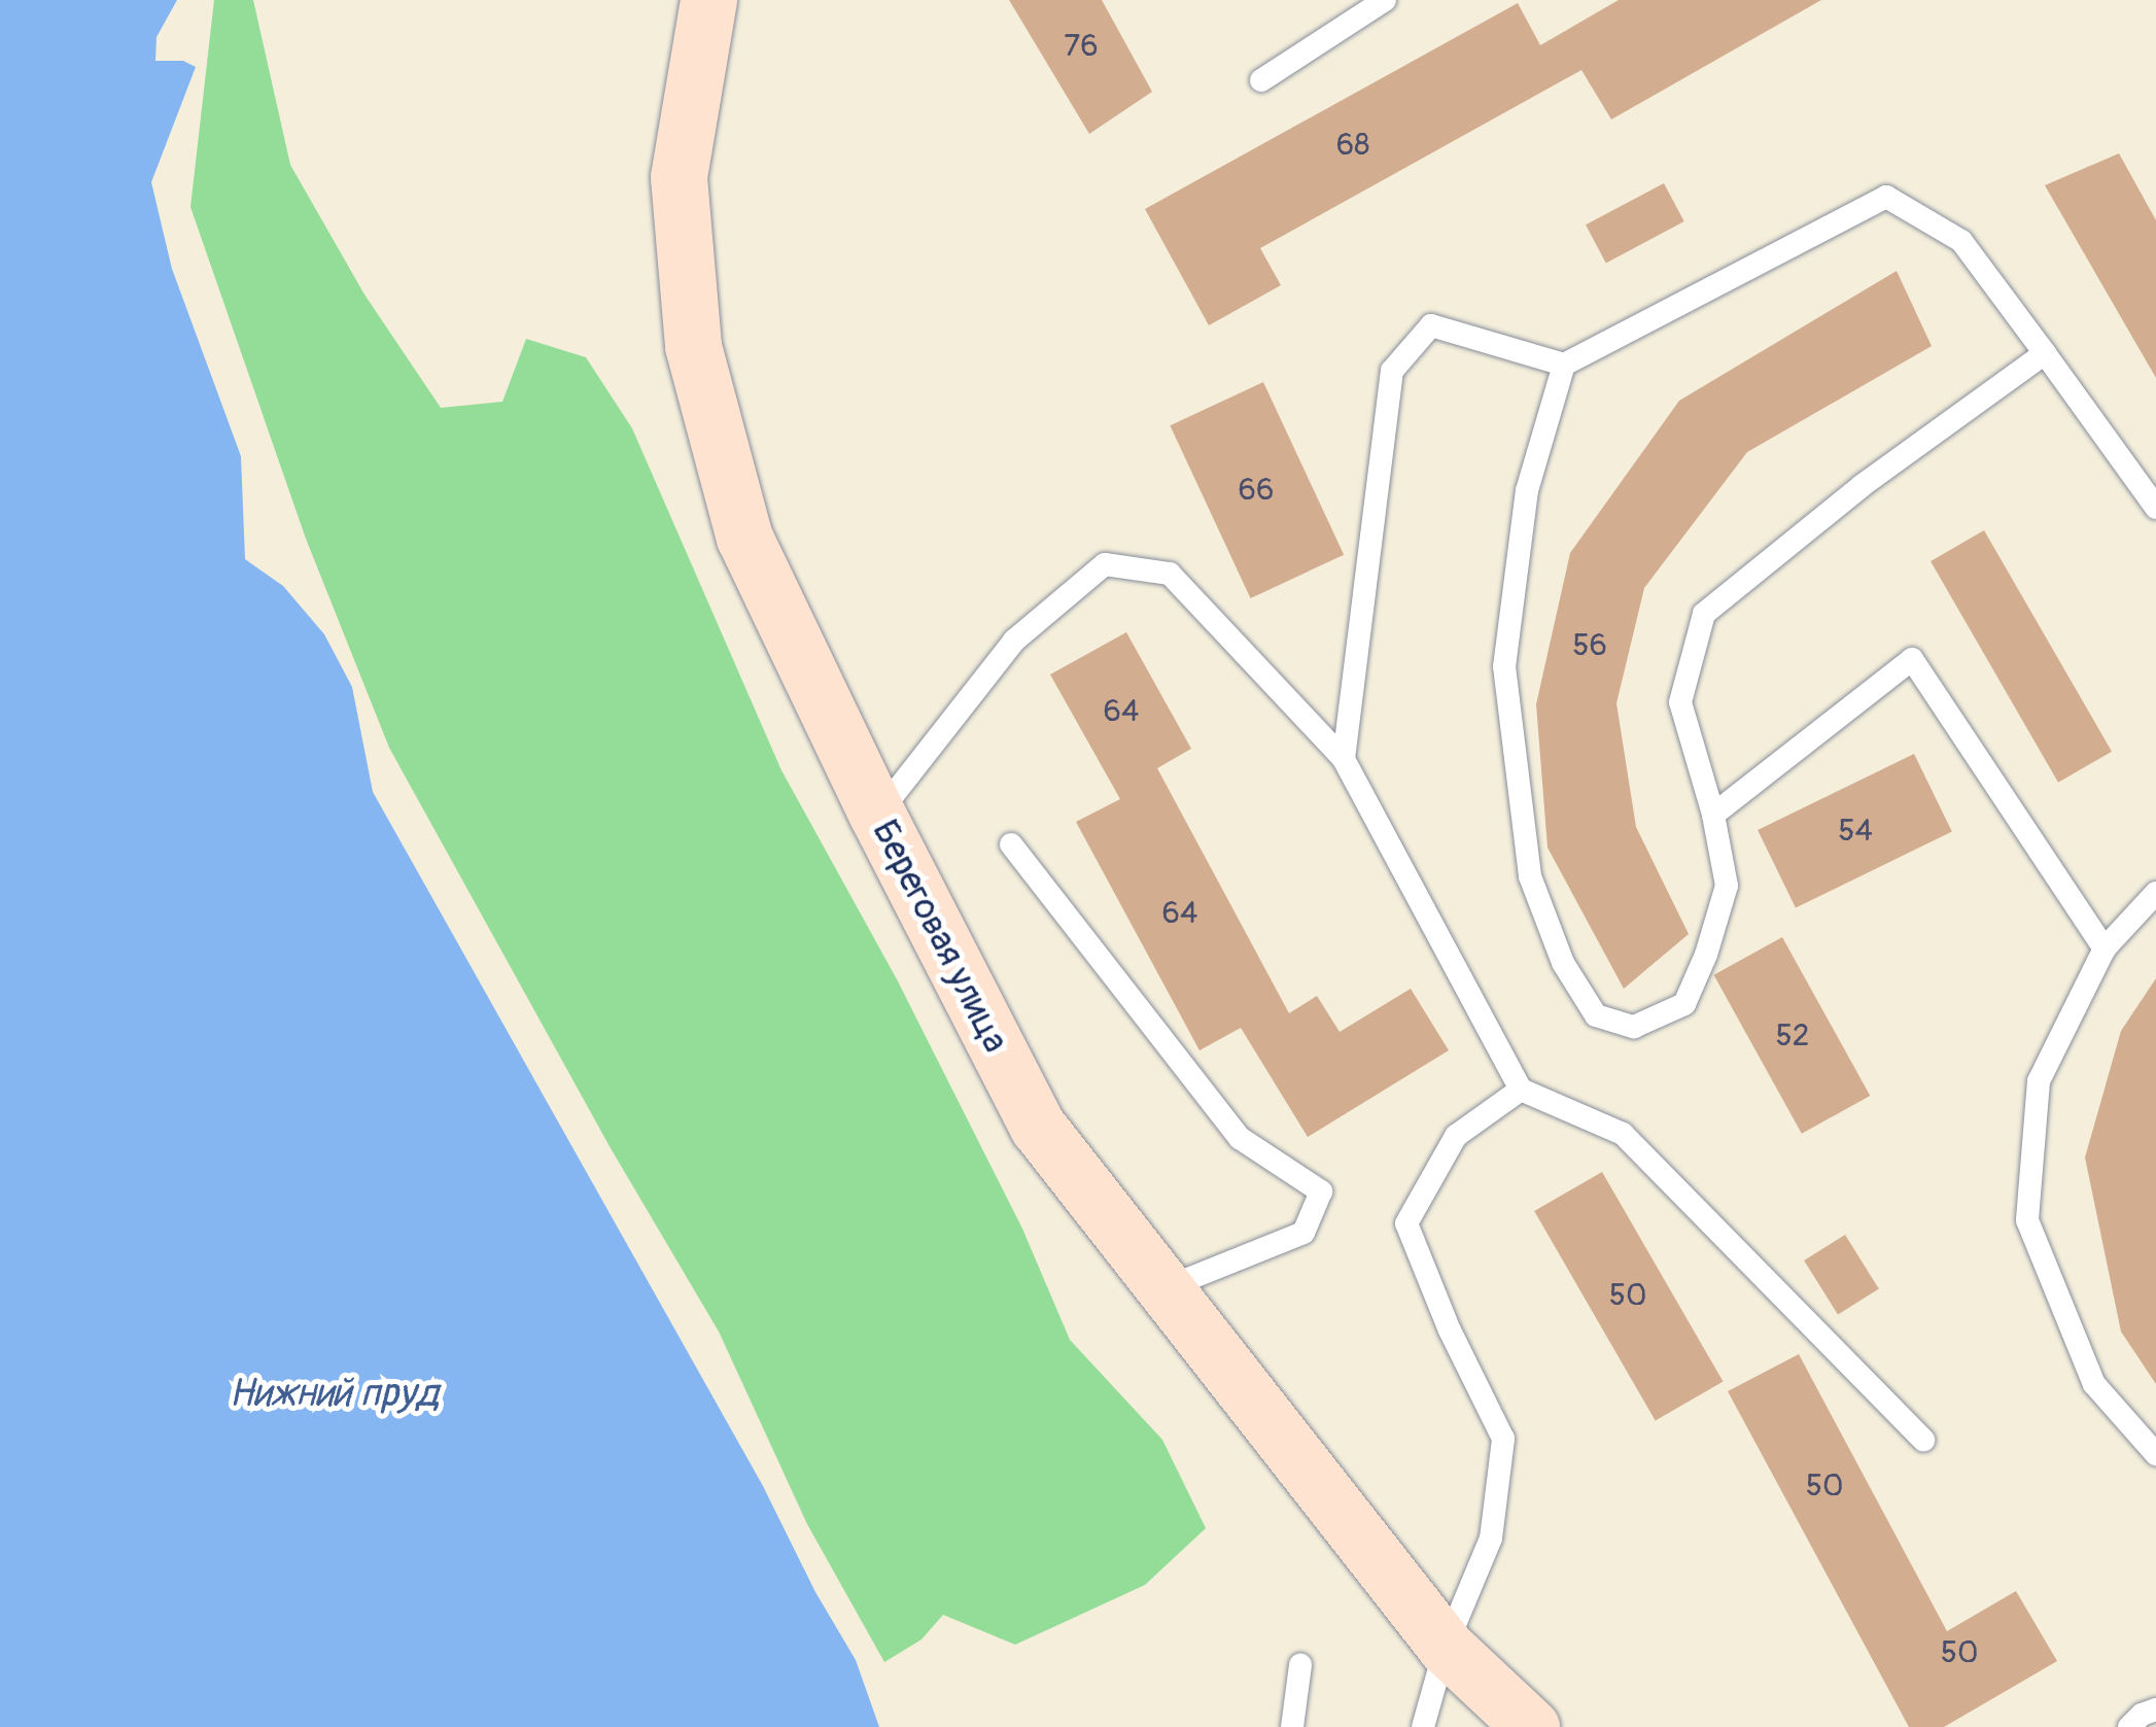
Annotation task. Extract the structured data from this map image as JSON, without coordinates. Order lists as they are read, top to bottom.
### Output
{
  "streets": {
    "main road": ["Береговая улица"]
  },
  "water": ["Нижний пруд"],
  "house_numbers": [
    "76",
    "68",
    "66",
    "56",
    "64",
    "54",
    "64",
    "52",
    "50",
    "50",
    "50"
  ]
}
